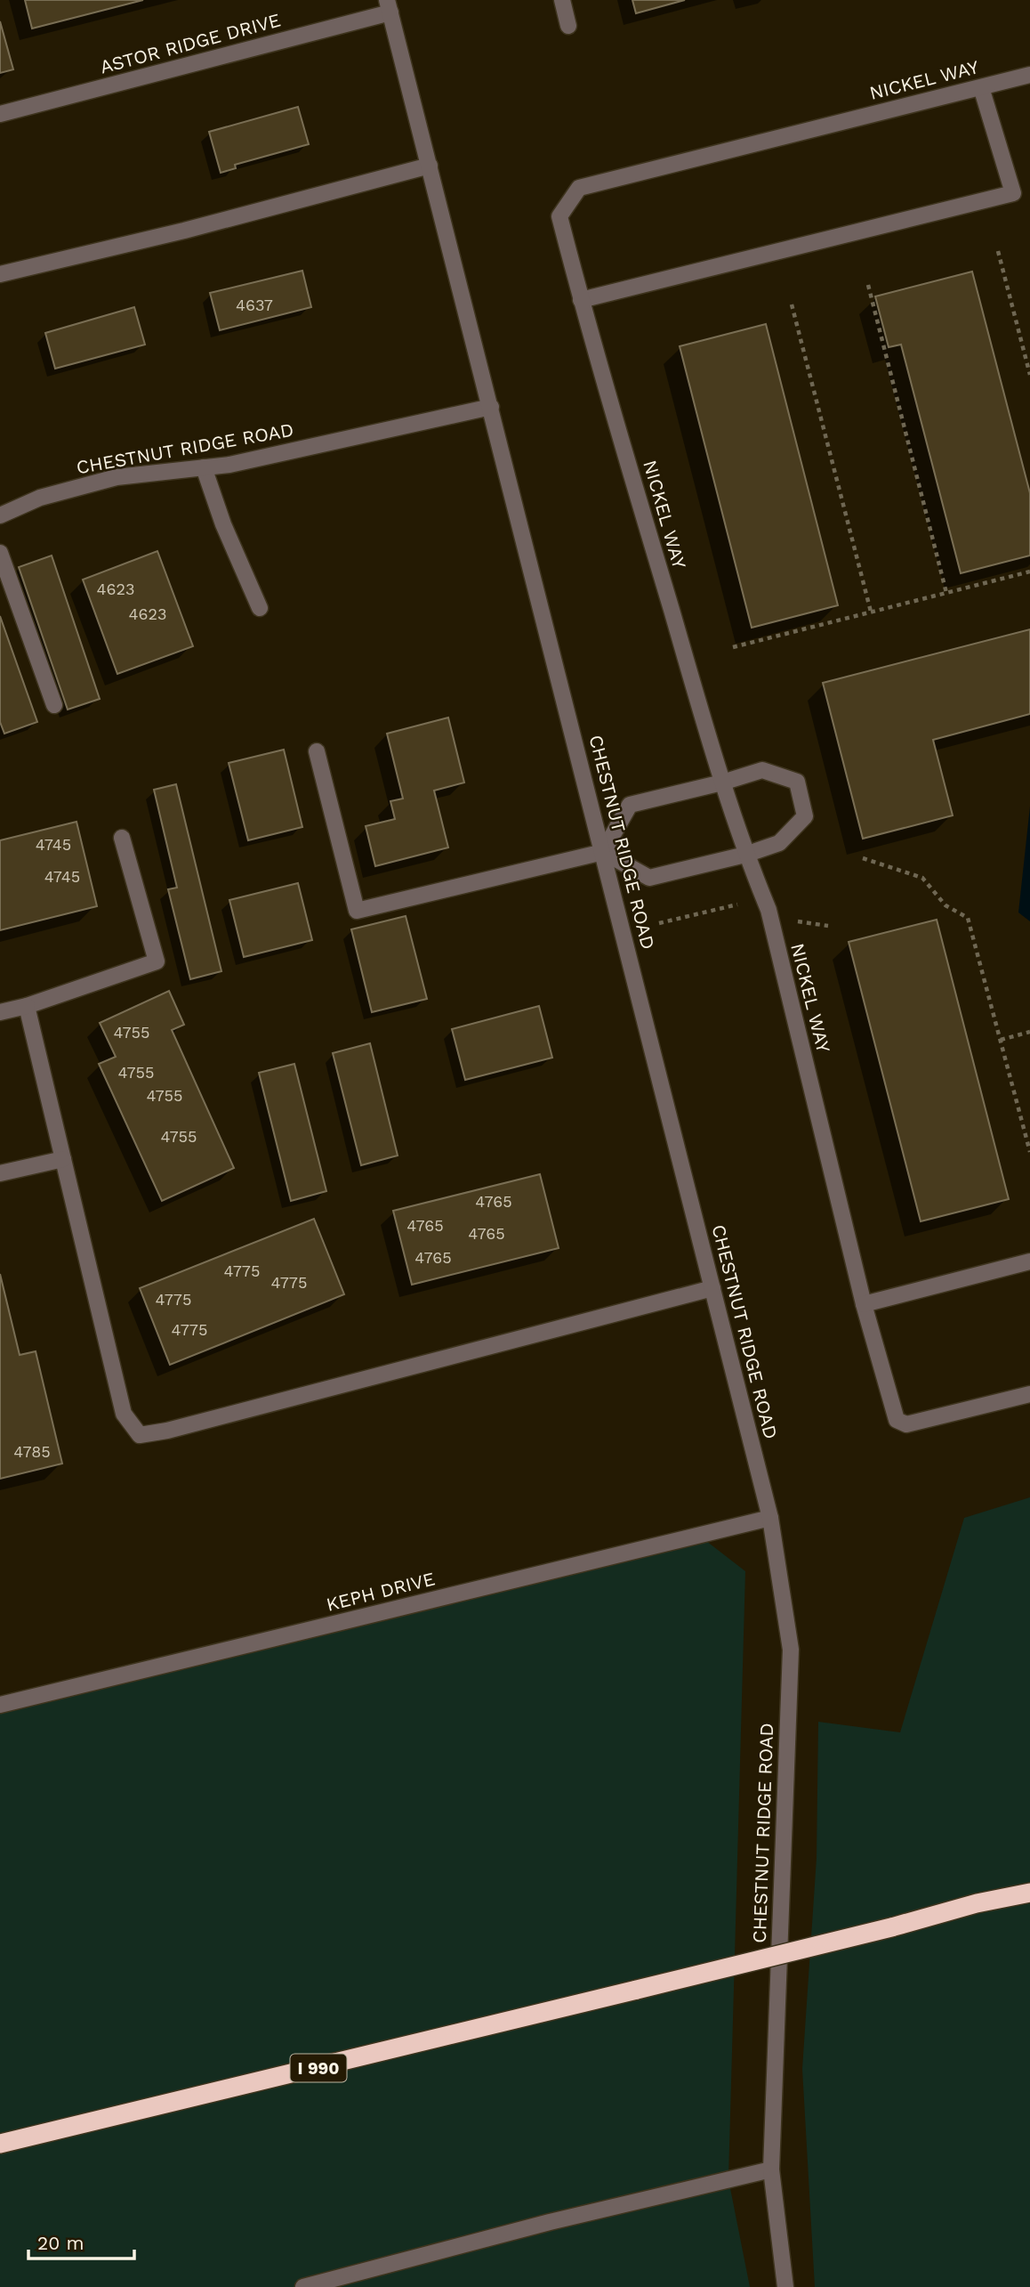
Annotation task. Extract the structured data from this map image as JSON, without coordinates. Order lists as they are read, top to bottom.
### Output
{
  "streets": {
    "highway": ["I 990"],
    "street": [
      "ASTOR RIDGE DRIVE",
      "NICKEL WAY",
      "CHESTNUT RIDGE ROAD",
      "KEPH DRIVE"
    ]
  },
  "crossings": [
    ["ASTOR RIDGE DRIVE", "CHESTNUT RIDGE ROAD"],
    ["CHESTNUT RIDGE ROAD", "KEPH DRIVE"]
  ],
  "house_numbers": [
    "4637",
    "4623",
    "4623",
    "4745",
    "4745",
    "4755",
    "4755",
    "4755",
    "4755",
    "4765",
    "4765",
    "4765",
    "4765",
    "4775",
    "4775",
    "4775",
    "4775",
    "4785"
  ],
  "scale_bar": "20 m"
}
